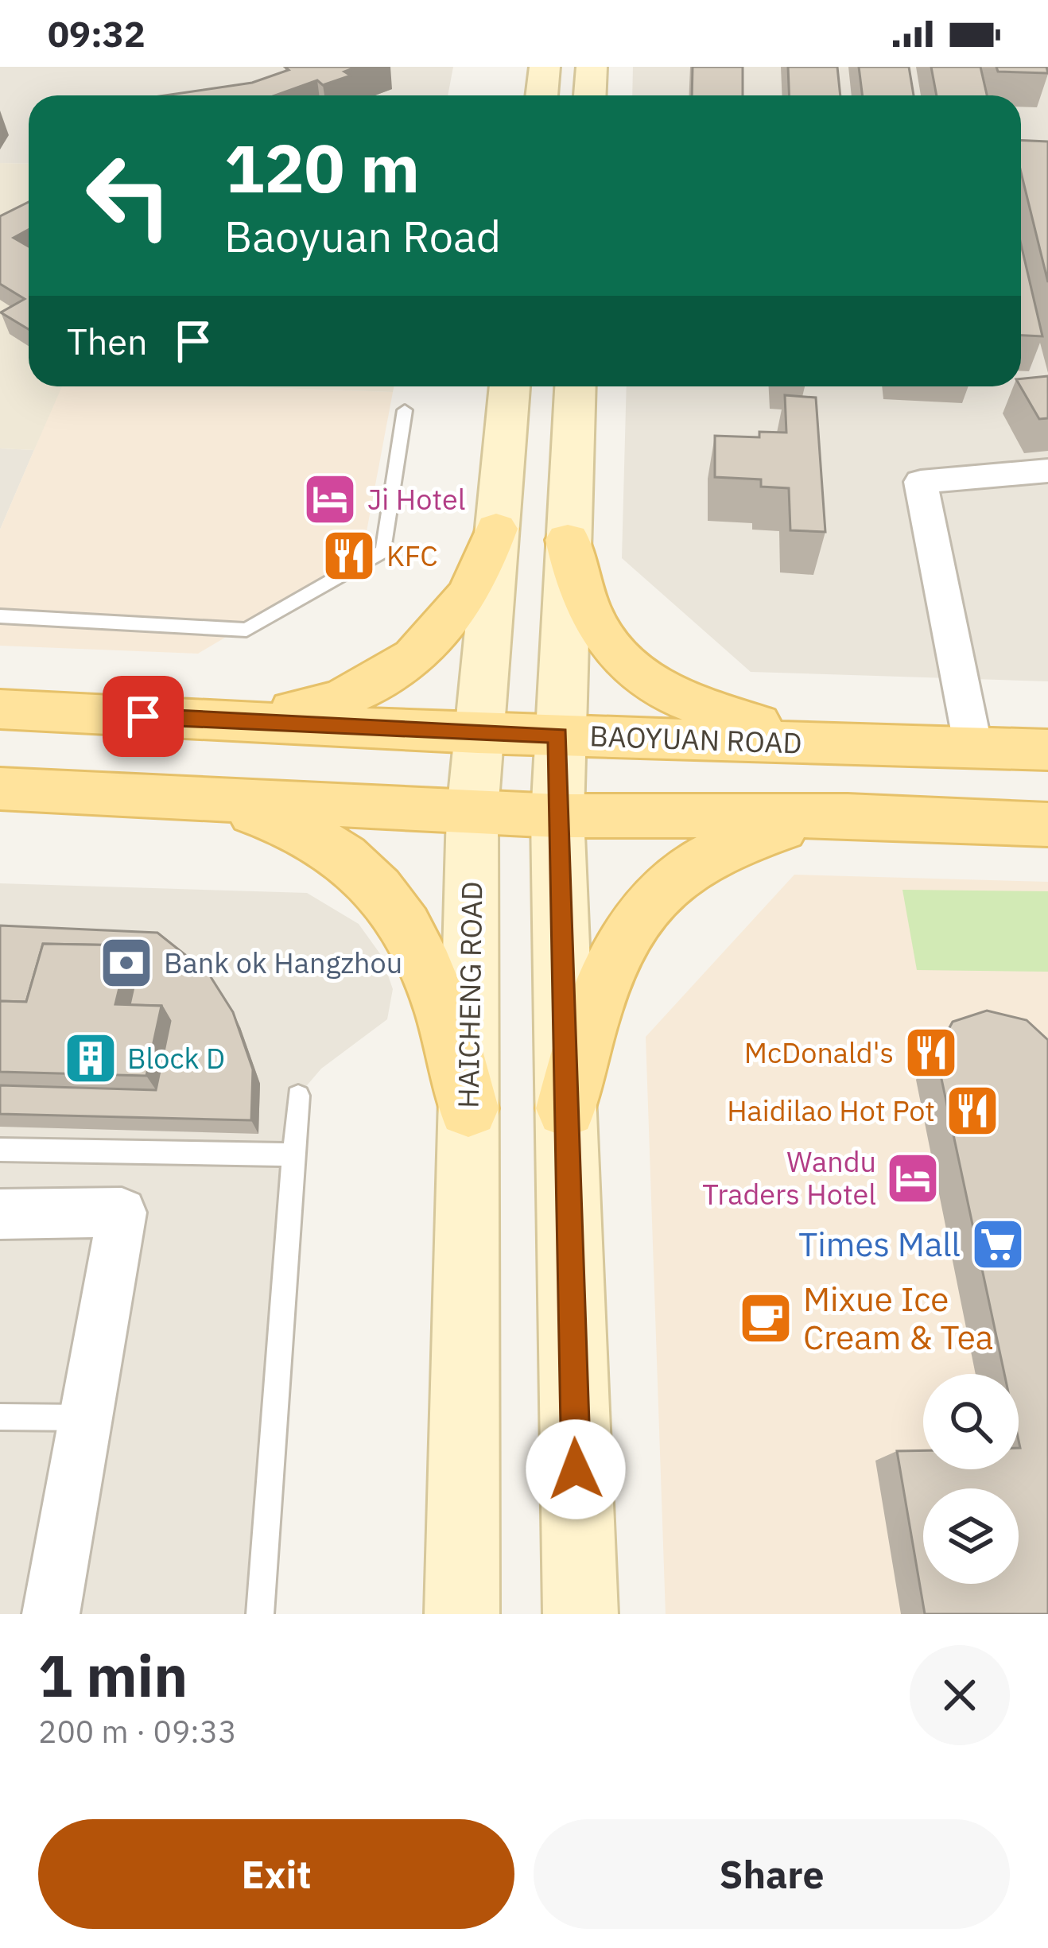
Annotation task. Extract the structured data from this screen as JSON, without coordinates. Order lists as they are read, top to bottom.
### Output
{
  "streets": {
    "main road": ["BAOYUAN ROAD", "HAICHENG ROAD"]
  },
  "crossings": [
    ["BAOYUAN ROAD", "HAICHENG ROAD"]
  ],
  "places": {
    "hotel": ["Ji Hotel", "Wandu Traders Hotel"],
    "restaurant": ["KFC", "McDonald's", "Haidilao Hot Pot"],
    "bank": ["Bank ok Hangzhou"],
    "building": ["Block D"],
    "supermarket": ["Times Mall"],
    "cafe": ["Mixue Ice Cream & Tea"]
  },
  "page": {
    "status": "09:32",
    "turn": ["120 m", "Baoyuan Road"],
    "then": "Then",
    "heading": ["1 min", "200 m · 09:33"],
    "buttons": ["Exit", "Share"]
  }
}
